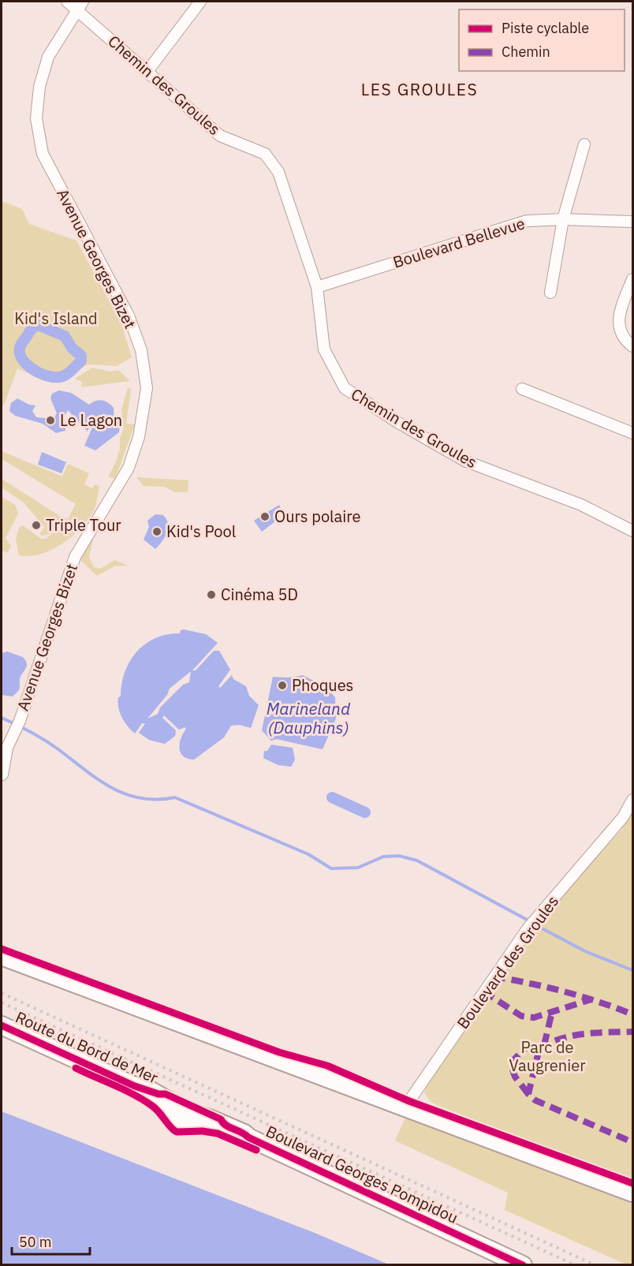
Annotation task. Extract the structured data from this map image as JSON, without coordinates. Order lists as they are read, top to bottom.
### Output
{
  "streets": {
    "main road": ["Route du Bord de Mer", "Boulevard Georges Pompidou"],
    "street": [
      "Chemin des Groules",
      "Boulevard Bellevue",
      "Avenue Georges Bizet",
      "Boulevard des Groules"
    ]
  },
  "crossings": [
    ["Chemin des Groules", "Boulevard Bellevue"],
    ["Chemin des Groules", "Avenue Georges Bizet"],
    ["Route du Bord de Mer", "Boulevard Georges Pompidou"]
  ],
  "districts": ["LES GROULES"],
  "water": ["Marineland (Dauphins)"],
  "parks": ["Kid's Island", "Parc de Vaugrenier"],
  "places": [
    "Le Lagon",
    "Ours polaire",
    "Triple Tour",
    "Kid's Pool",
    "Cinéma 5D",
    "Phoques"
  ],
  "legend": ["Piste cyclable", "Chemin"],
  "scale_bar": "50 m"
}
